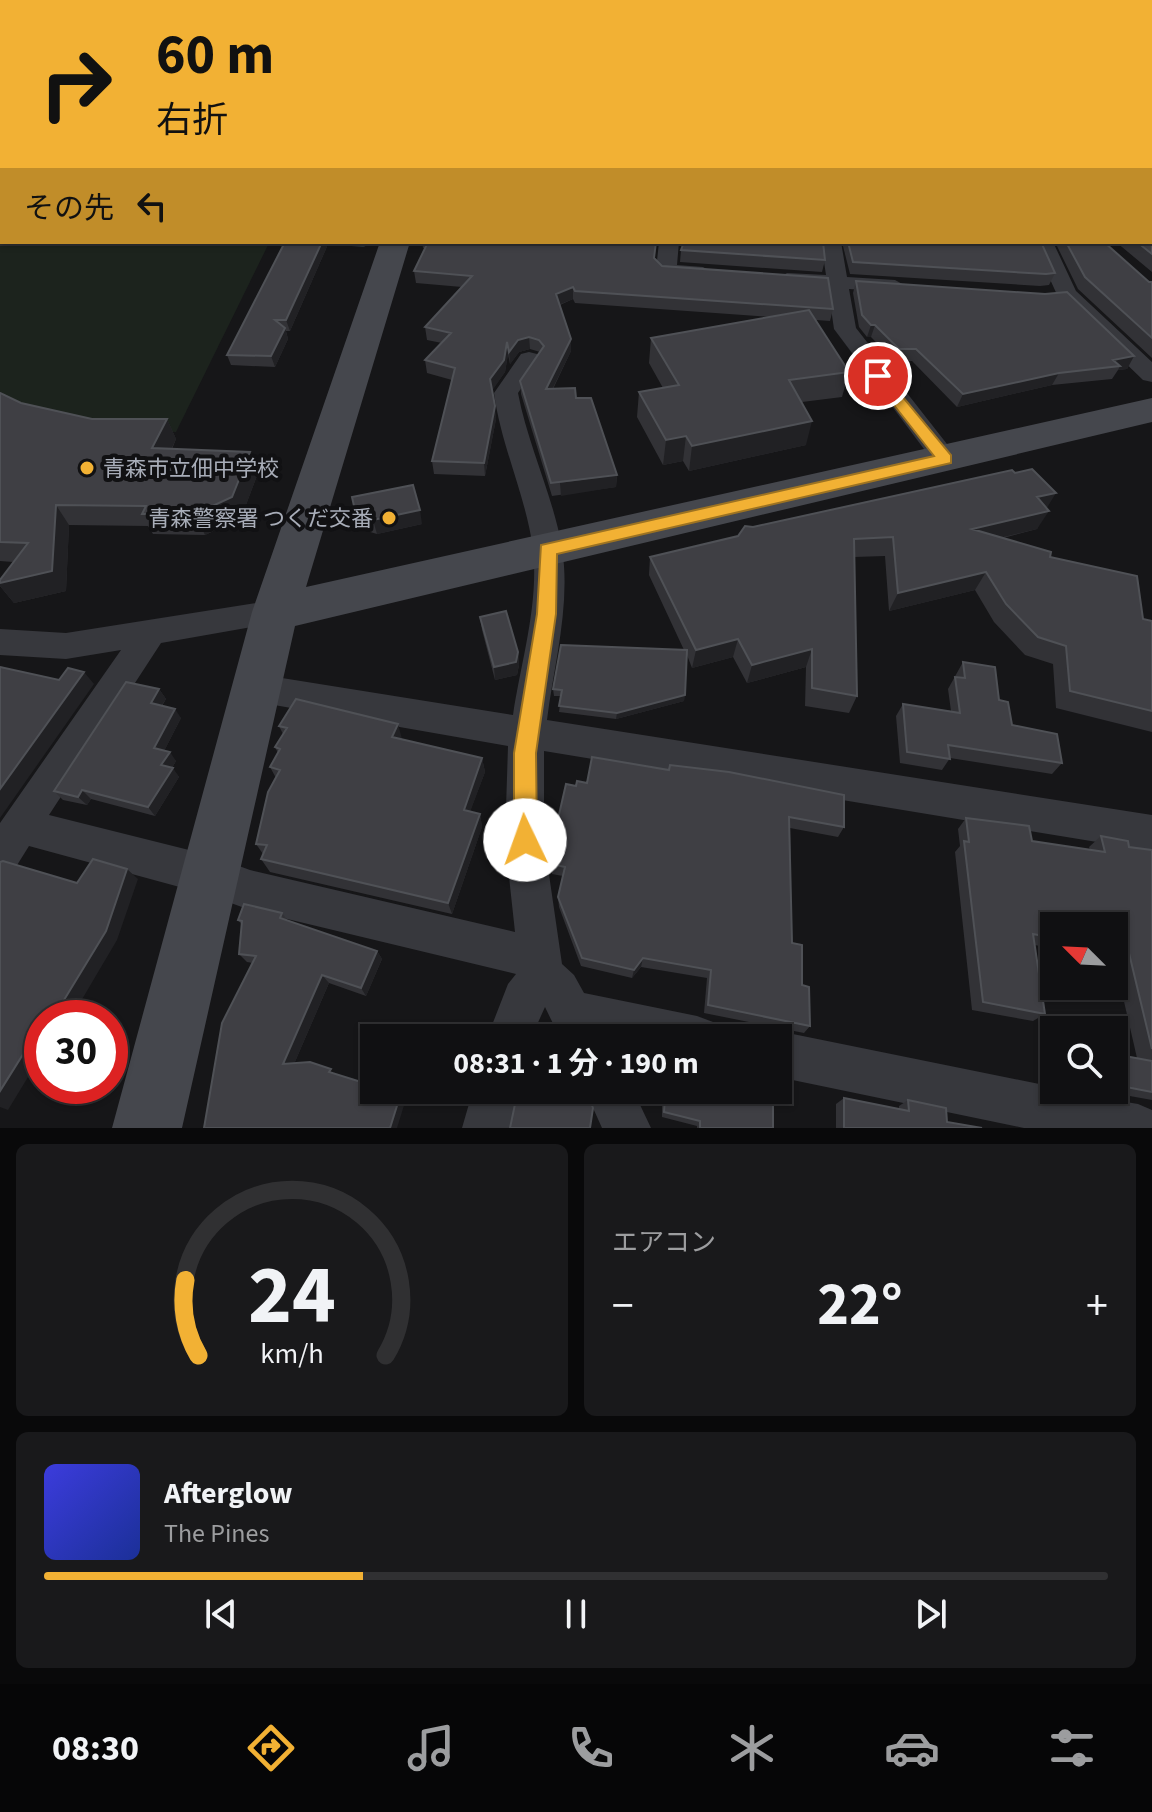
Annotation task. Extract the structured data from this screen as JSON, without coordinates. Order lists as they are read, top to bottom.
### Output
{
  "places": ["青森市立佃中学校", "青森警察署 つくだ交番"],
  "north": "top left",
  "page": {
    "turn": ["60 m", "右折"],
    "then": "その先",
    "limit": "30",
    "trip": "08:31 · 1 分 · 190 m",
    "tile": "エアコン",
    "heat": ["−", "22°", "+"],
    "song": ["Afterglow", "The Pines"],
    "tabs": "08:30",
    "gauge": ["24", "km/h"]
  }
}
